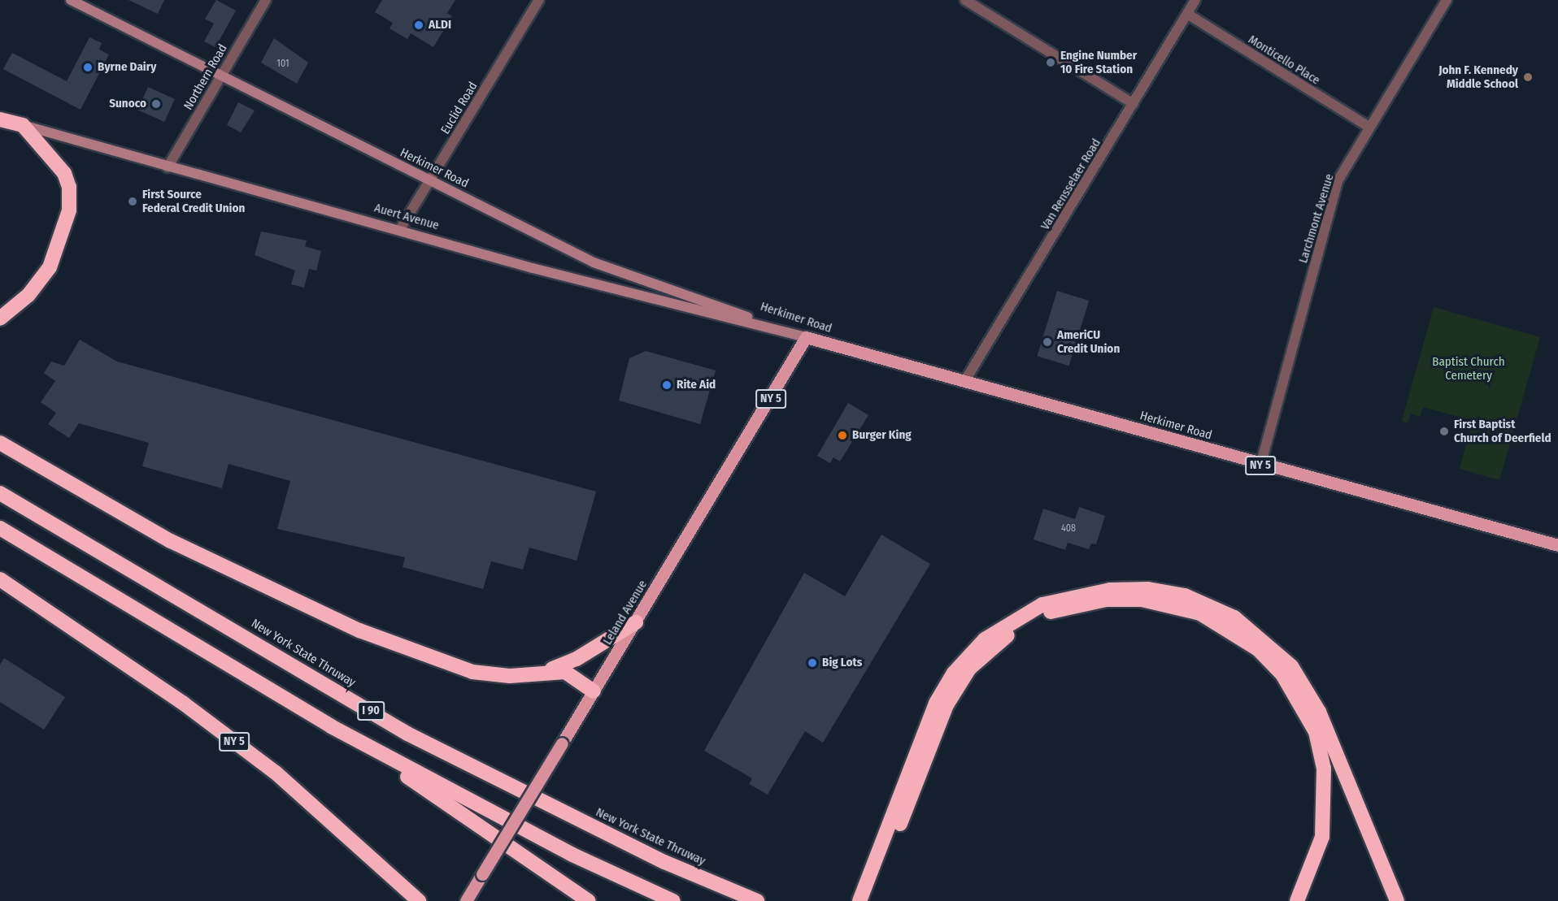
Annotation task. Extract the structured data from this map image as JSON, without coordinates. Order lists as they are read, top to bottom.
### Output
{
  "streets": {
    "highway": [
      "Auert Avenue",
      "NY 5",
      "New York State Thruway",
      "I 90"
    ],
    "main road": ["Herkimer Road", "Leland Avenue"],
    "street": [
      "Monticello Place",
      "Northern Road",
      "Euclid Road",
      "Van Rensselaer Road",
      "Larchmont Avenue"
    ]
  },
  "crossings": [
    ["Monticello Place", "Van Rensselaer Road"],
    ["Monticello Place", "Larchmont Avenue"],
    ["Northern Road", "Herkimer Road"],
    ["Northern Road", "Auert Avenue"],
    ["Euclid Road", "Herkimer Road"],
    ["Euclid Road", "Auert Avenue"],
    ["Herkimer Road", "Van Rensselaer Road"],
    ["Herkimer Road", "Auert Avenue"],
    ["Herkimer Road", "Larchmont Avenue"],
    ["Herkimer Road", "Leland Avenue"],
    ["Auert Avenue", "Leland Avenue"],
    ["NY 5", "Leland Avenue"]
  ],
  "parks": ["Baptist Church Cemetery"],
  "places": [
    "ALDI",
    "Engine Number 10 Fire Station",
    "Byrne Dairy",
    "John F. Kennedy Middle School",
    "Sunoco",
    "First Source Federal Credit Union",
    "AmeriCU Credit Union",
    "Rite Aid",
    "First Baptist Church of Deerfield",
    "Burger King",
    "Big Lots"
  ],
  "house_numbers": ["101", "408"]
}
